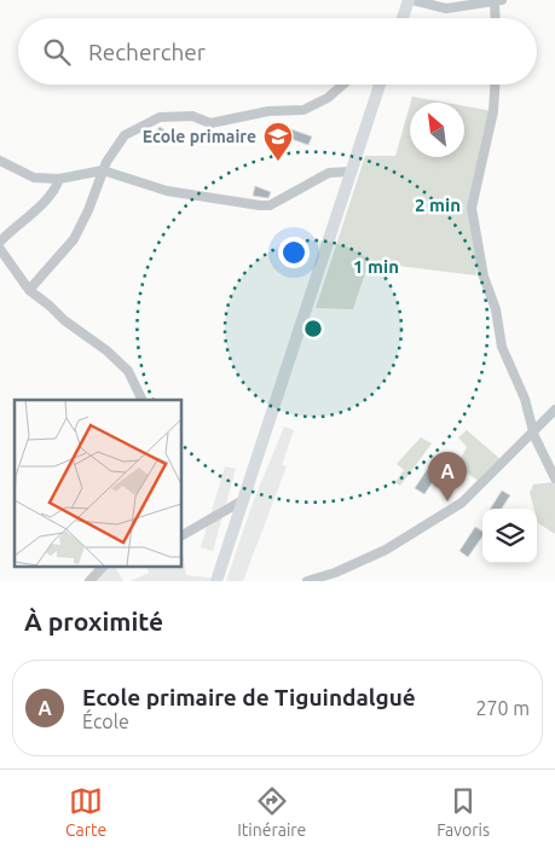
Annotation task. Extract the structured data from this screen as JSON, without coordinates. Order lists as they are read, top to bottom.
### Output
{
  "places": {
    "school or university": ["Ecole primaire"]
  },
  "north": "top left",
  "page": {
    "search": "Rechercher",
    "pins": "A",
    "heading": "À proximité",
    "list": [
      {
        "mark": "A",
        "name": "Ecole primaire de Tiguindalgué",
        "note": "École",
        "value": "270 m"
      }
    ],
    "nav": ["Carte", "Itinéraire", "Favoris"]
  },
  "rings": ["2 min", "1 min"]
}
